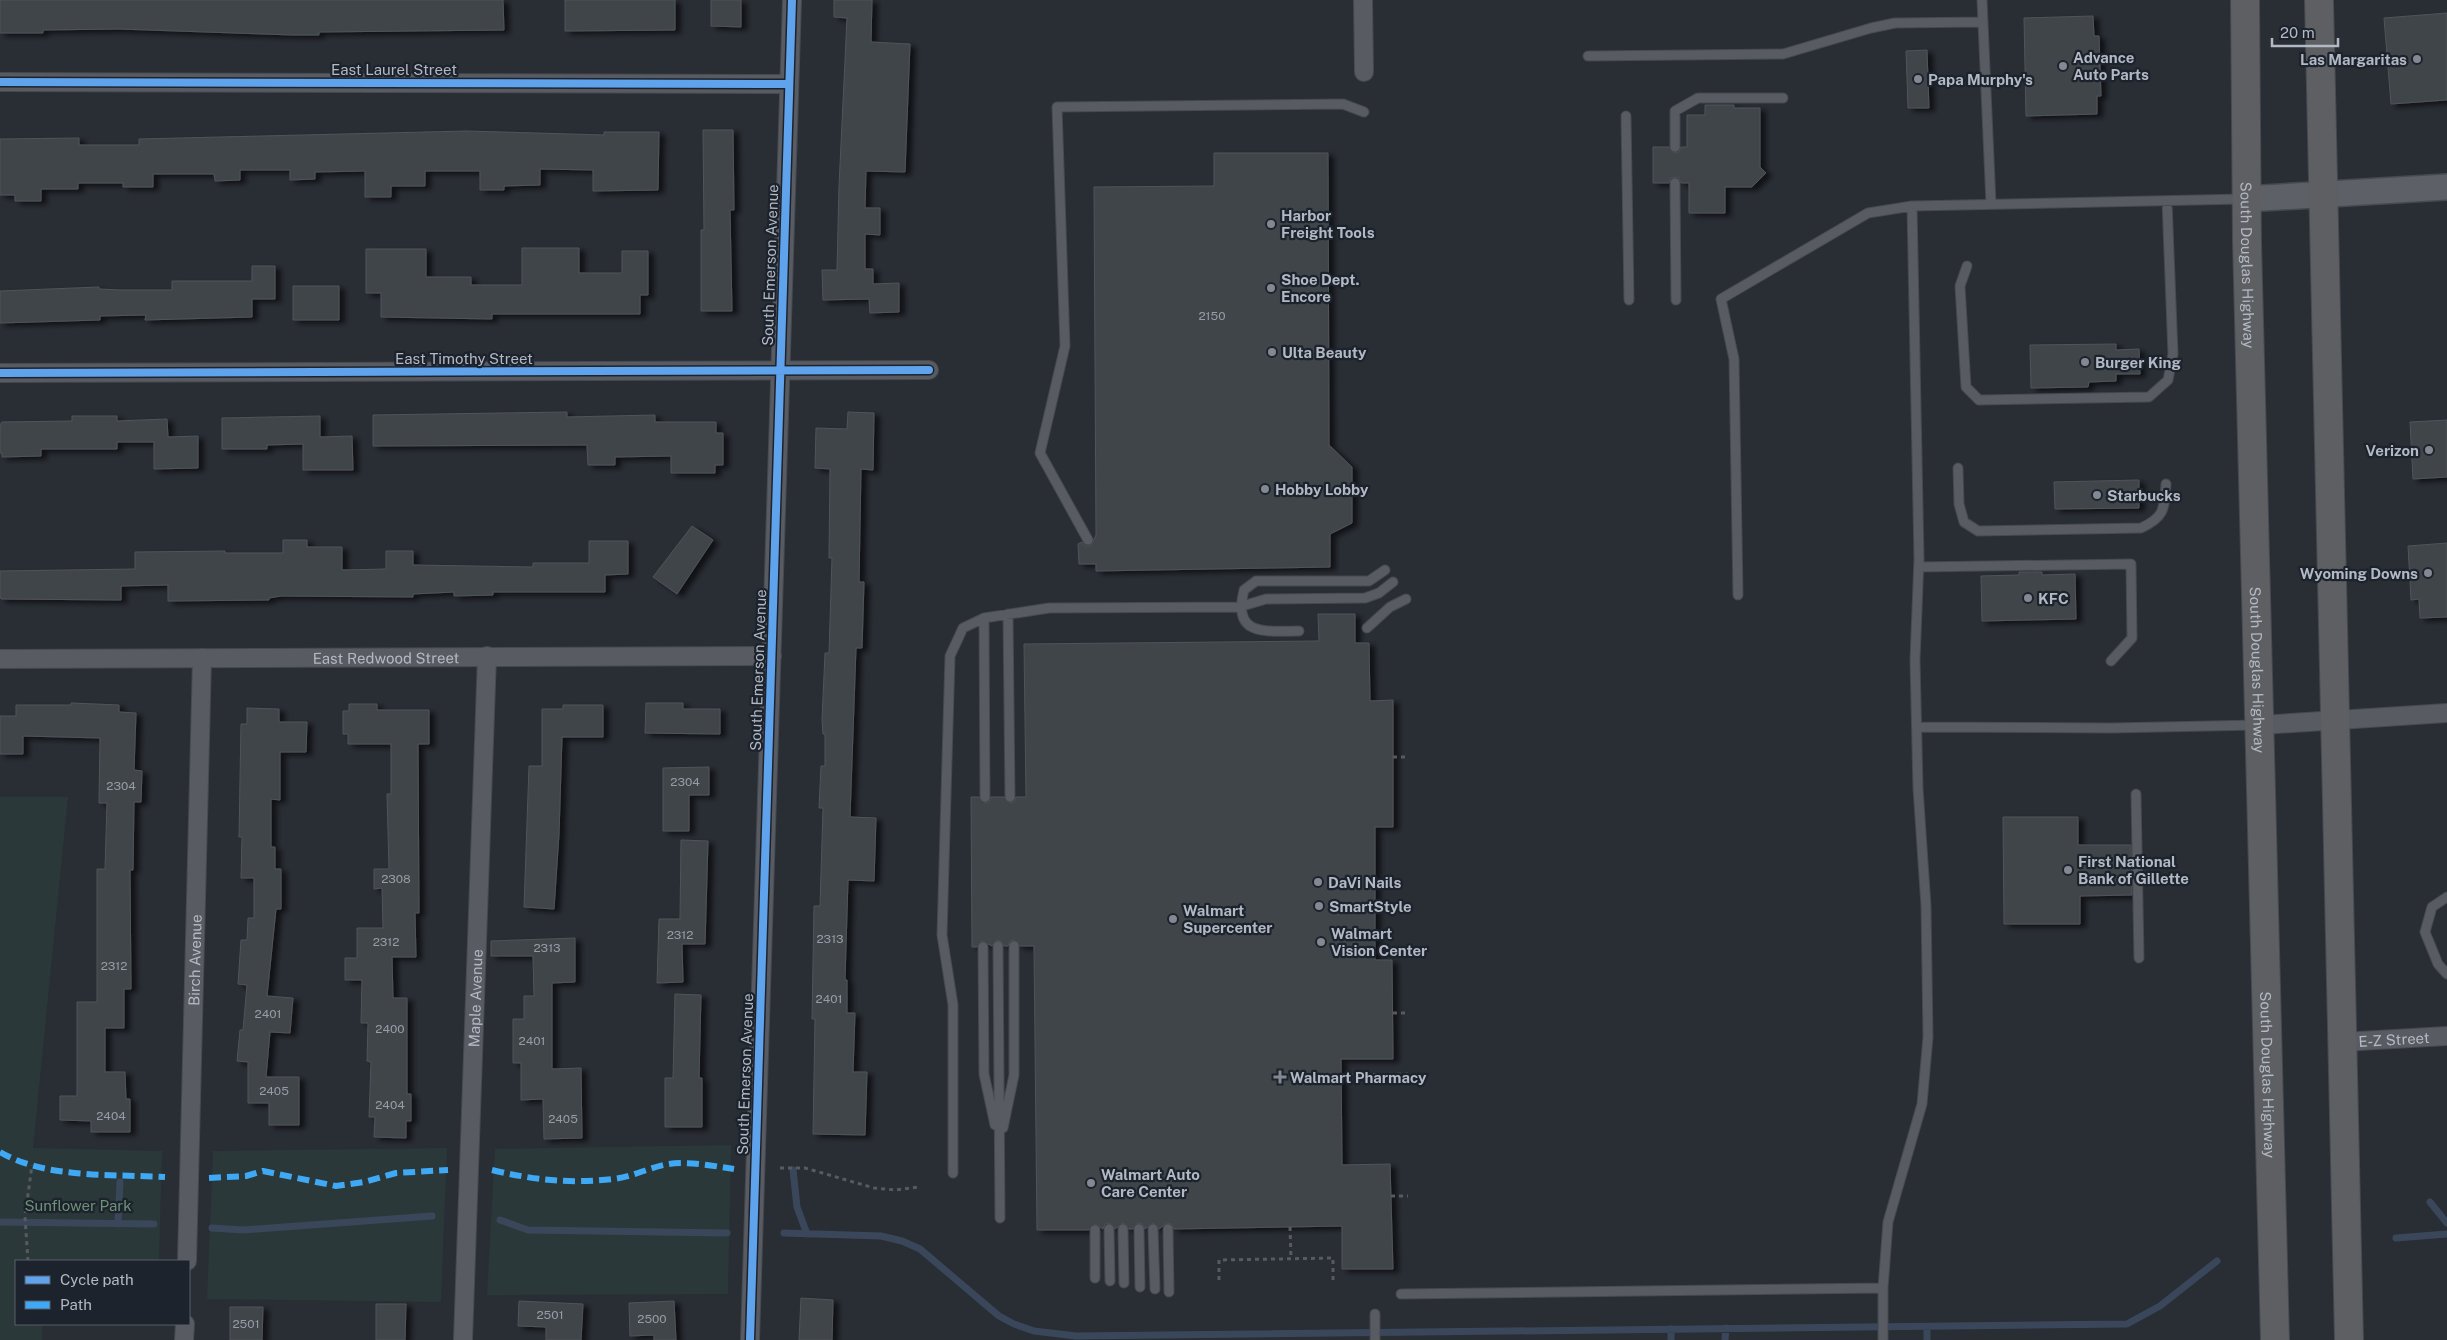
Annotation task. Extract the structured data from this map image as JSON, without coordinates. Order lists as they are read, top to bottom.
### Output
{
  "streets": {
    "highway": ["South Douglas Highway"],
    "street": [
      "East Laurel Street",
      "South Emerson Avenue",
      "East Timothy Street",
      "East Redwood Street",
      "Birch Avenue",
      "Maple Avenue",
      "E-Z Street"
    ]
  },
  "crossings": [
    ["East Laurel Street", "South Emerson Avenue"],
    ["South Emerson Avenue", "East Timothy Street"],
    ["South Emerson Avenue", "East Redwood Street"],
    ["East Redwood Street", "Birch Avenue"],
    ["East Redwood Street", "Maple Avenue"]
  ],
  "parks": ["Sunflower Park"],
  "places": {
    "other": [
      "Las Margaritas",
      "Advance Auto Parts",
      "Papa Murphy's",
      "Harbor Freight Tools",
      "Shoe Dept. Encore",
      "Ulta Beauty",
      "Burger King",
      "Verizon",
      "Hobby Lobby",
      "Starbucks",
      "Wyoming Downs",
      "KFC",
      "First National Bank of Gillette",
      "DaVi Nails",
      "SmartStyle",
      "Walmart Supercenter",
      "Walmart Vision Center",
      "Walmart Auto Care Center"
    ],
    "health": ["Walmart Pharmacy"]
  },
  "house_numbers": [
    "2150",
    "2304",
    "2304",
    "2308",
    "2312",
    "2313",
    "2312",
    "2313",
    "2312",
    "2401",
    "2401",
    "2400",
    "2401",
    "2405",
    "2404",
    "2404",
    "2405",
    "2501",
    "2500",
    "2501"
  ],
  "legend": ["Cycle path", "Path"],
  "scale_bar": "20 m"
}
